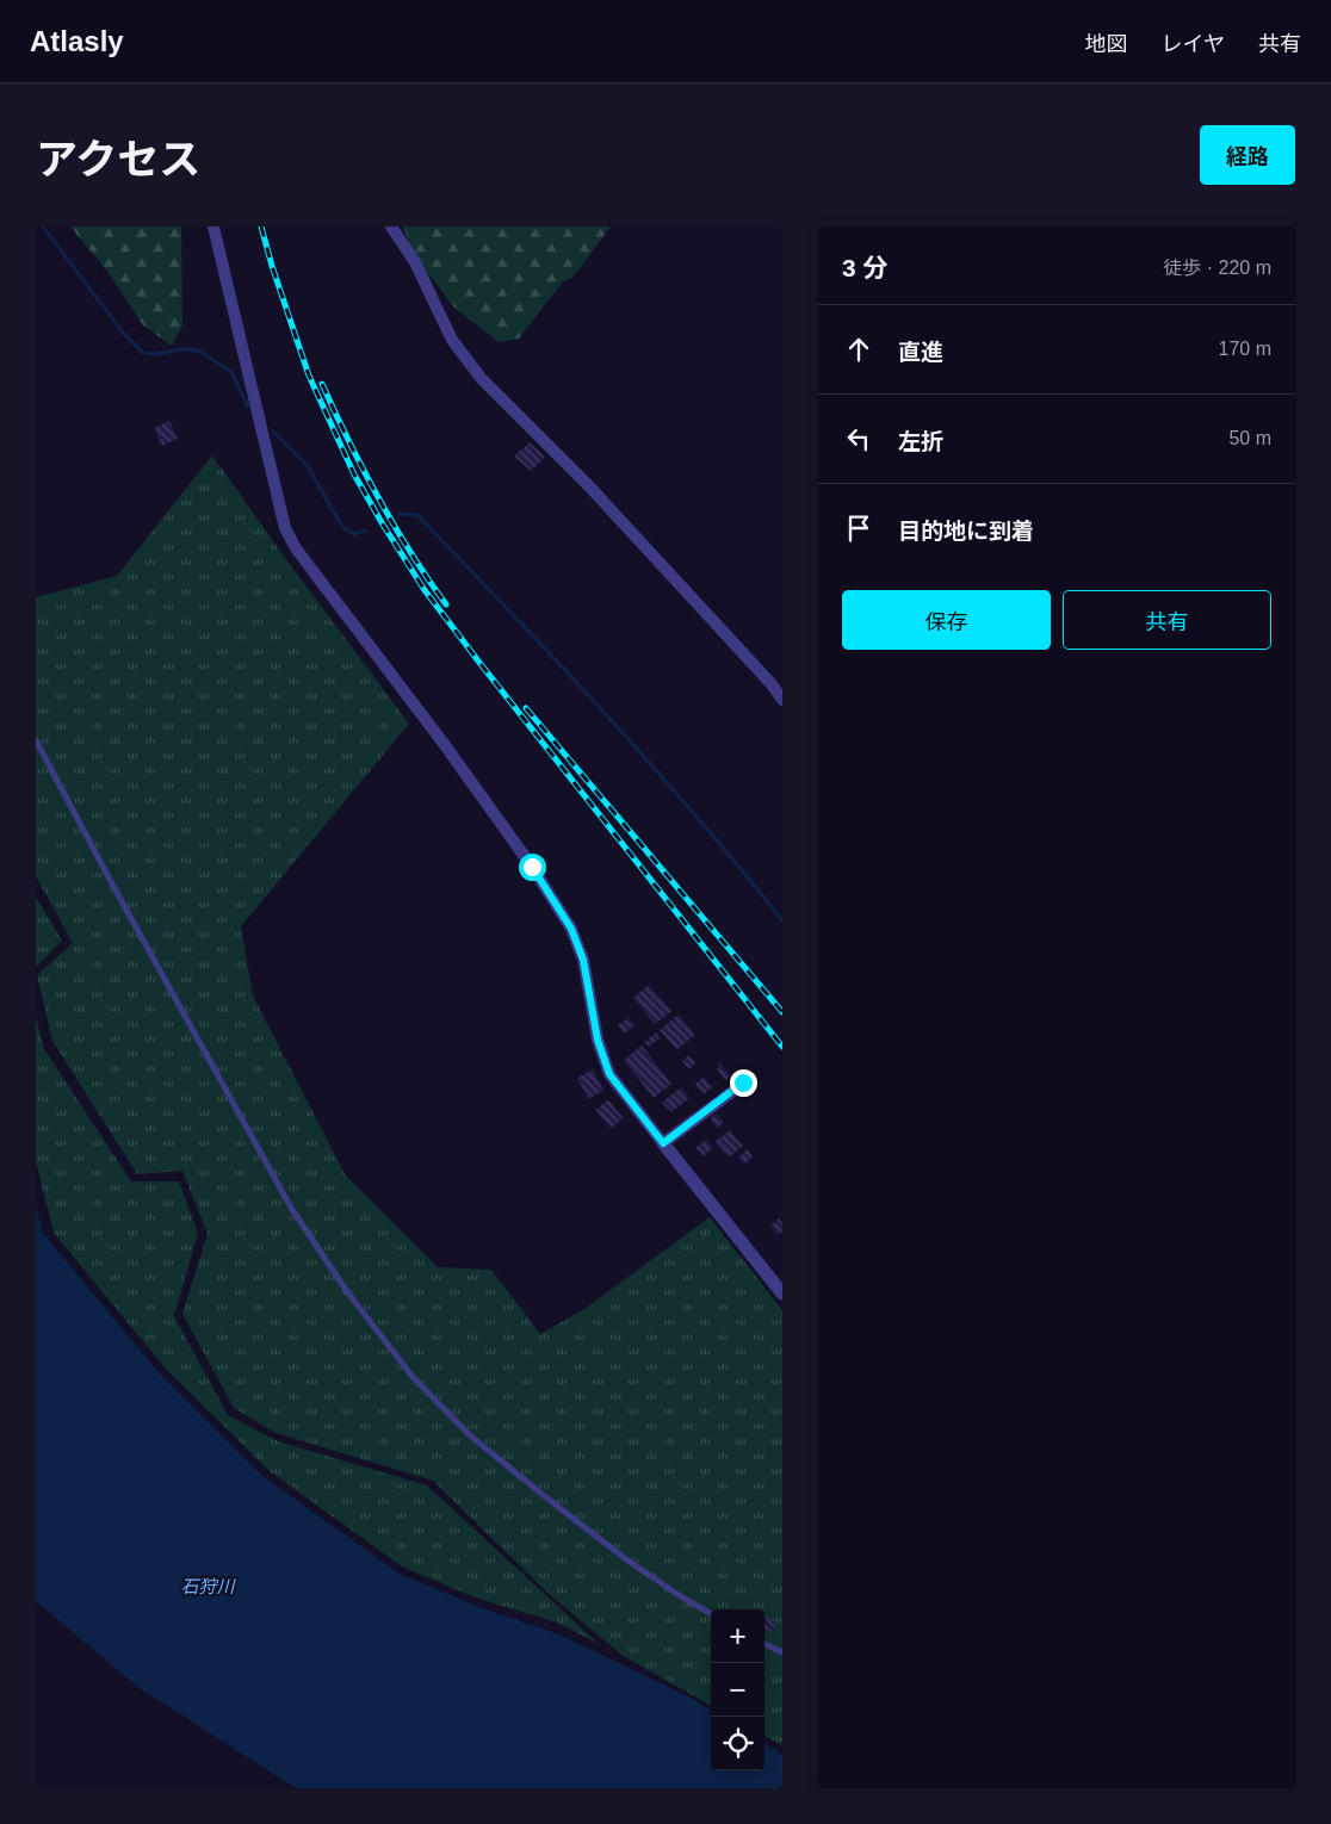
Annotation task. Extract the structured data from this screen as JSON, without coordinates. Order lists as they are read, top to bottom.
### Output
{
  "water": ["石狩川"],
  "page": {
    "header": "Atlasly",
    "nav": ["地図", "レイヤ", "共有"],
    "title": "アクセス",
    "buttons": [
      "経路",
      ["保存", "共有"]
    ],
    "heading": ["3 分", "徒歩 · 220 m"],
    "list": [
      ["直進", "170 m"],
      ["左折", "50 m"],
      "目的地に到着"
    ],
    "map_buttons": ["+", "−"]
  }
}
